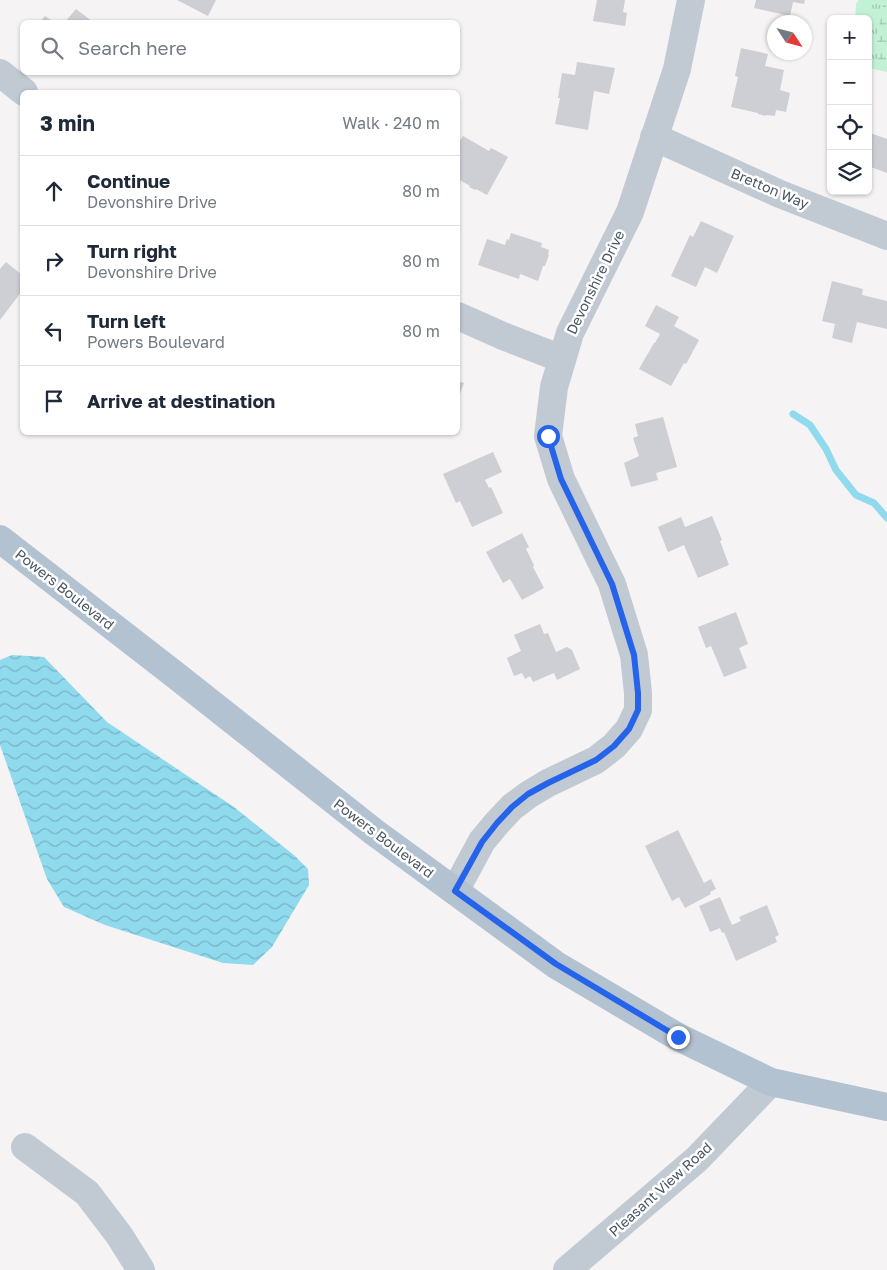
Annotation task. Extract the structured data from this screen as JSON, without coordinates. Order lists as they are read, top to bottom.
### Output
{
  "streets": {
    "main road": ["Powers Boulevard"],
    "street": ["Bretton Way", "Devonshire Drive", "Pleasant View Road"]
  },
  "crossings": [
    ["Bretton Way", "Devonshire Drive"],
    ["Devonshire Drive", "Powers Boulevard"],
    ["Powers Boulevard", "Pleasant View Road"]
  ],
  "north": "bottom right",
  "page": {
    "map_buttons": ["+", "−"],
    "search": "Search here",
    "heading": ["3 min", "Walk · 240 m"],
    "list": [
      ["Continue", "Devonshire Drive", "80 m"],
      ["Turn right", "Devonshire Drive", "80 m"],
      ["Turn left", "Powers Boulevard", "80 m"],
      "Arrive at destination"
    ]
  }
}
